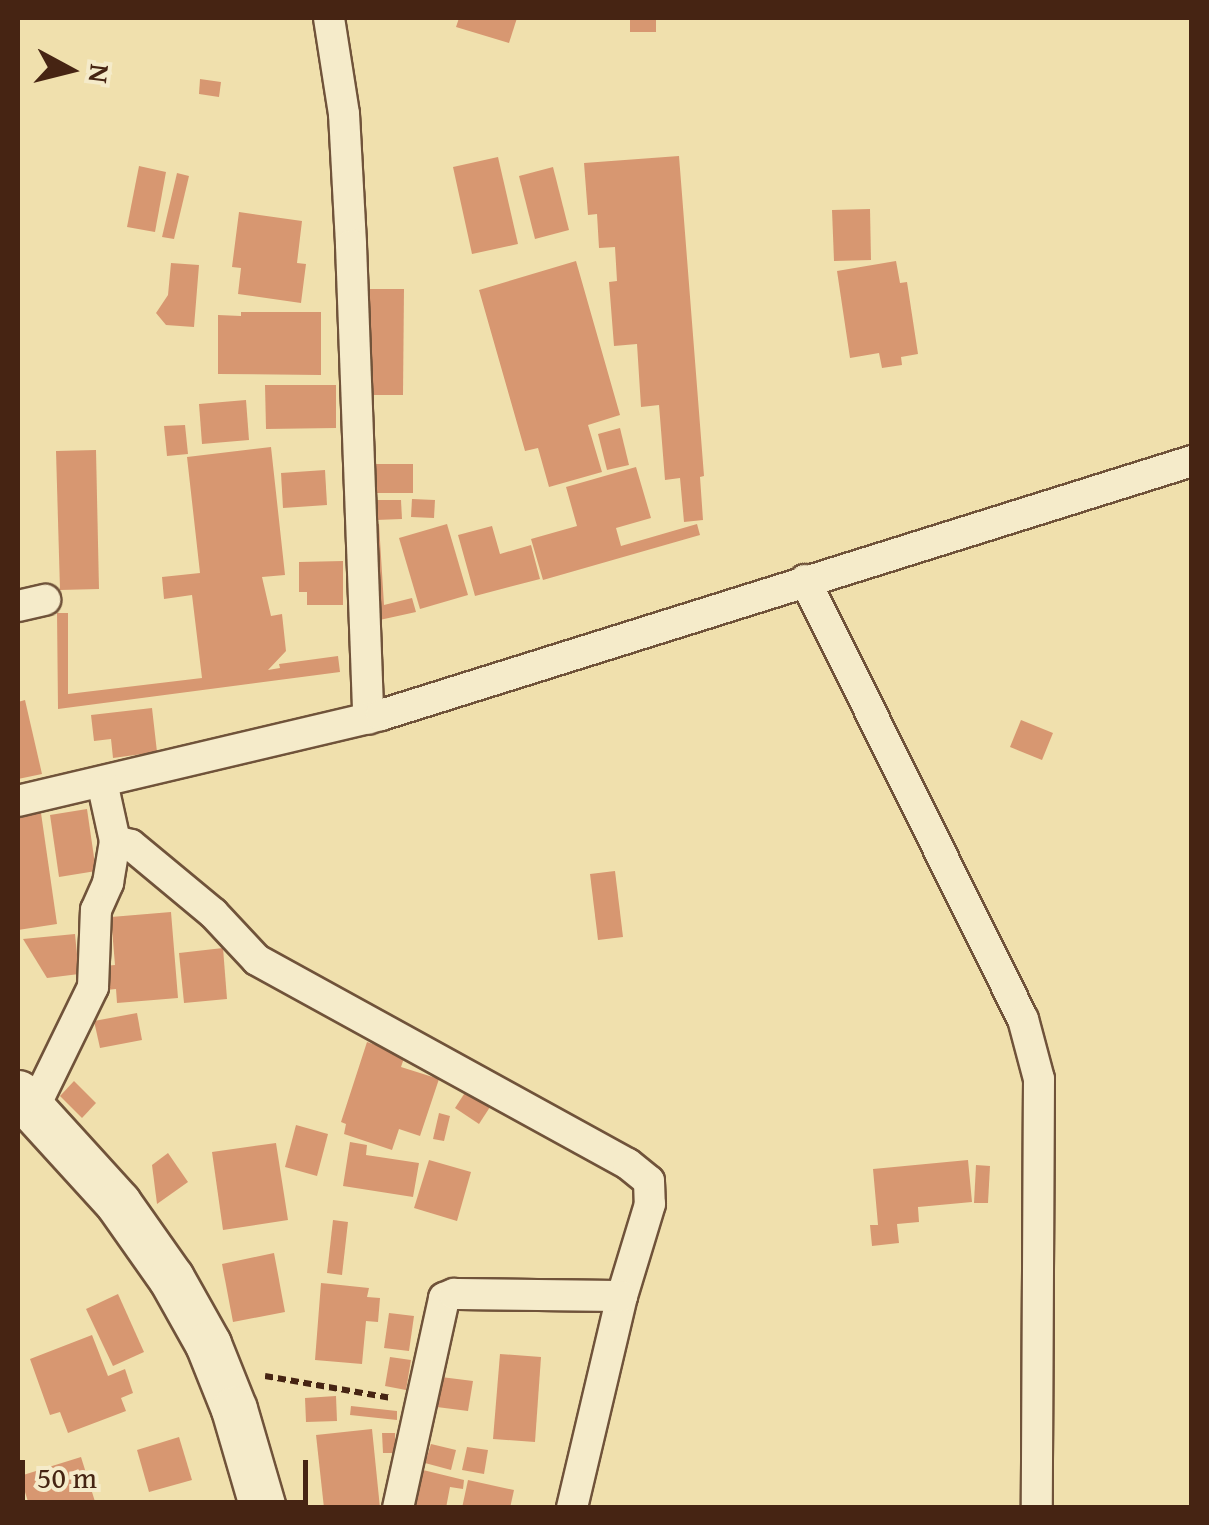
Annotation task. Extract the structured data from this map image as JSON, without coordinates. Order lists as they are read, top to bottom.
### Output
{
  "scale_bar": "50 m",
  "north": "right"
}
